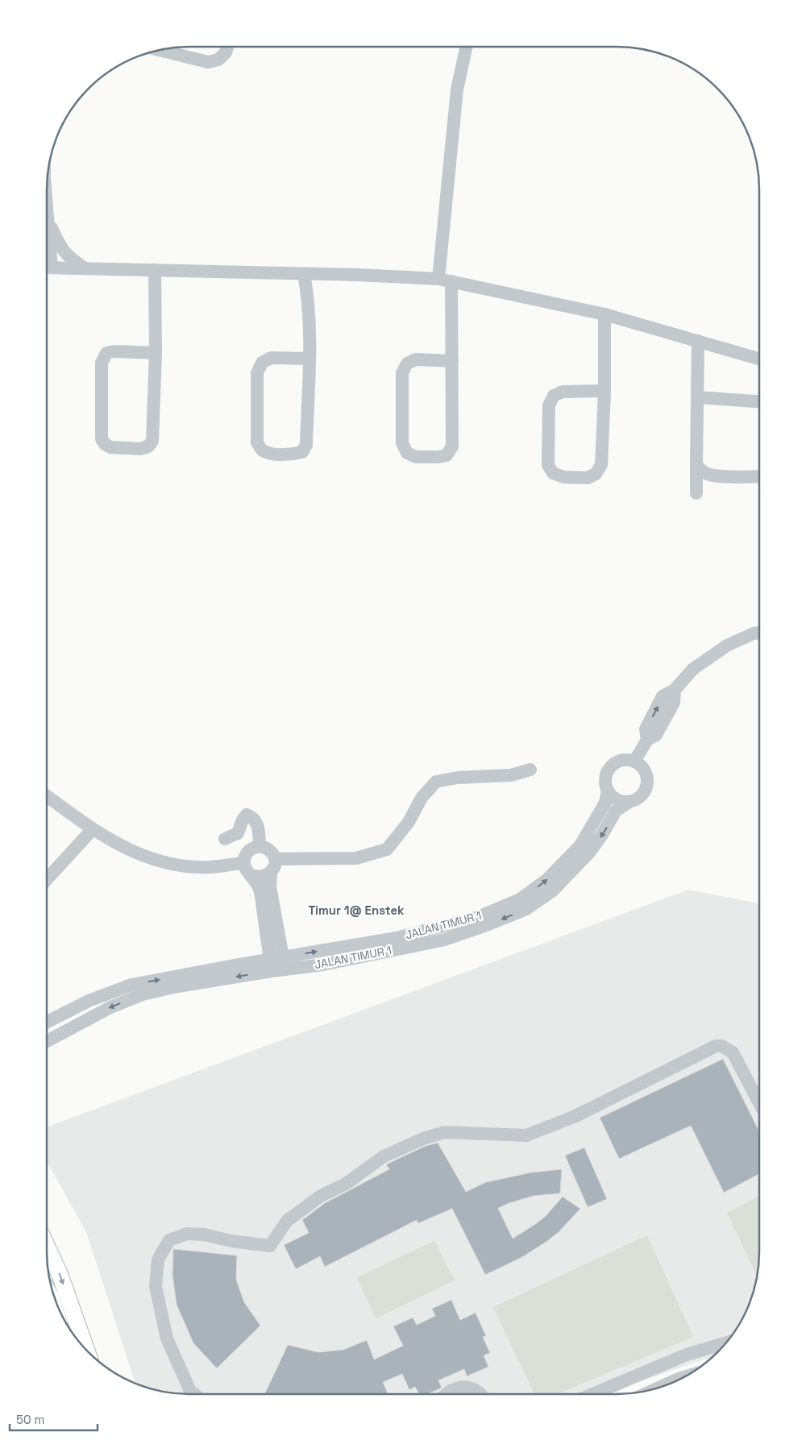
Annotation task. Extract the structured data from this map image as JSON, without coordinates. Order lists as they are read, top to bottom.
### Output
{
  "streets": {
    "street": ["JALAN TIMUR 1"]
  },
  "districts": ["Timur 1@ Enstek"],
  "scale_bar": "50 m"
}
